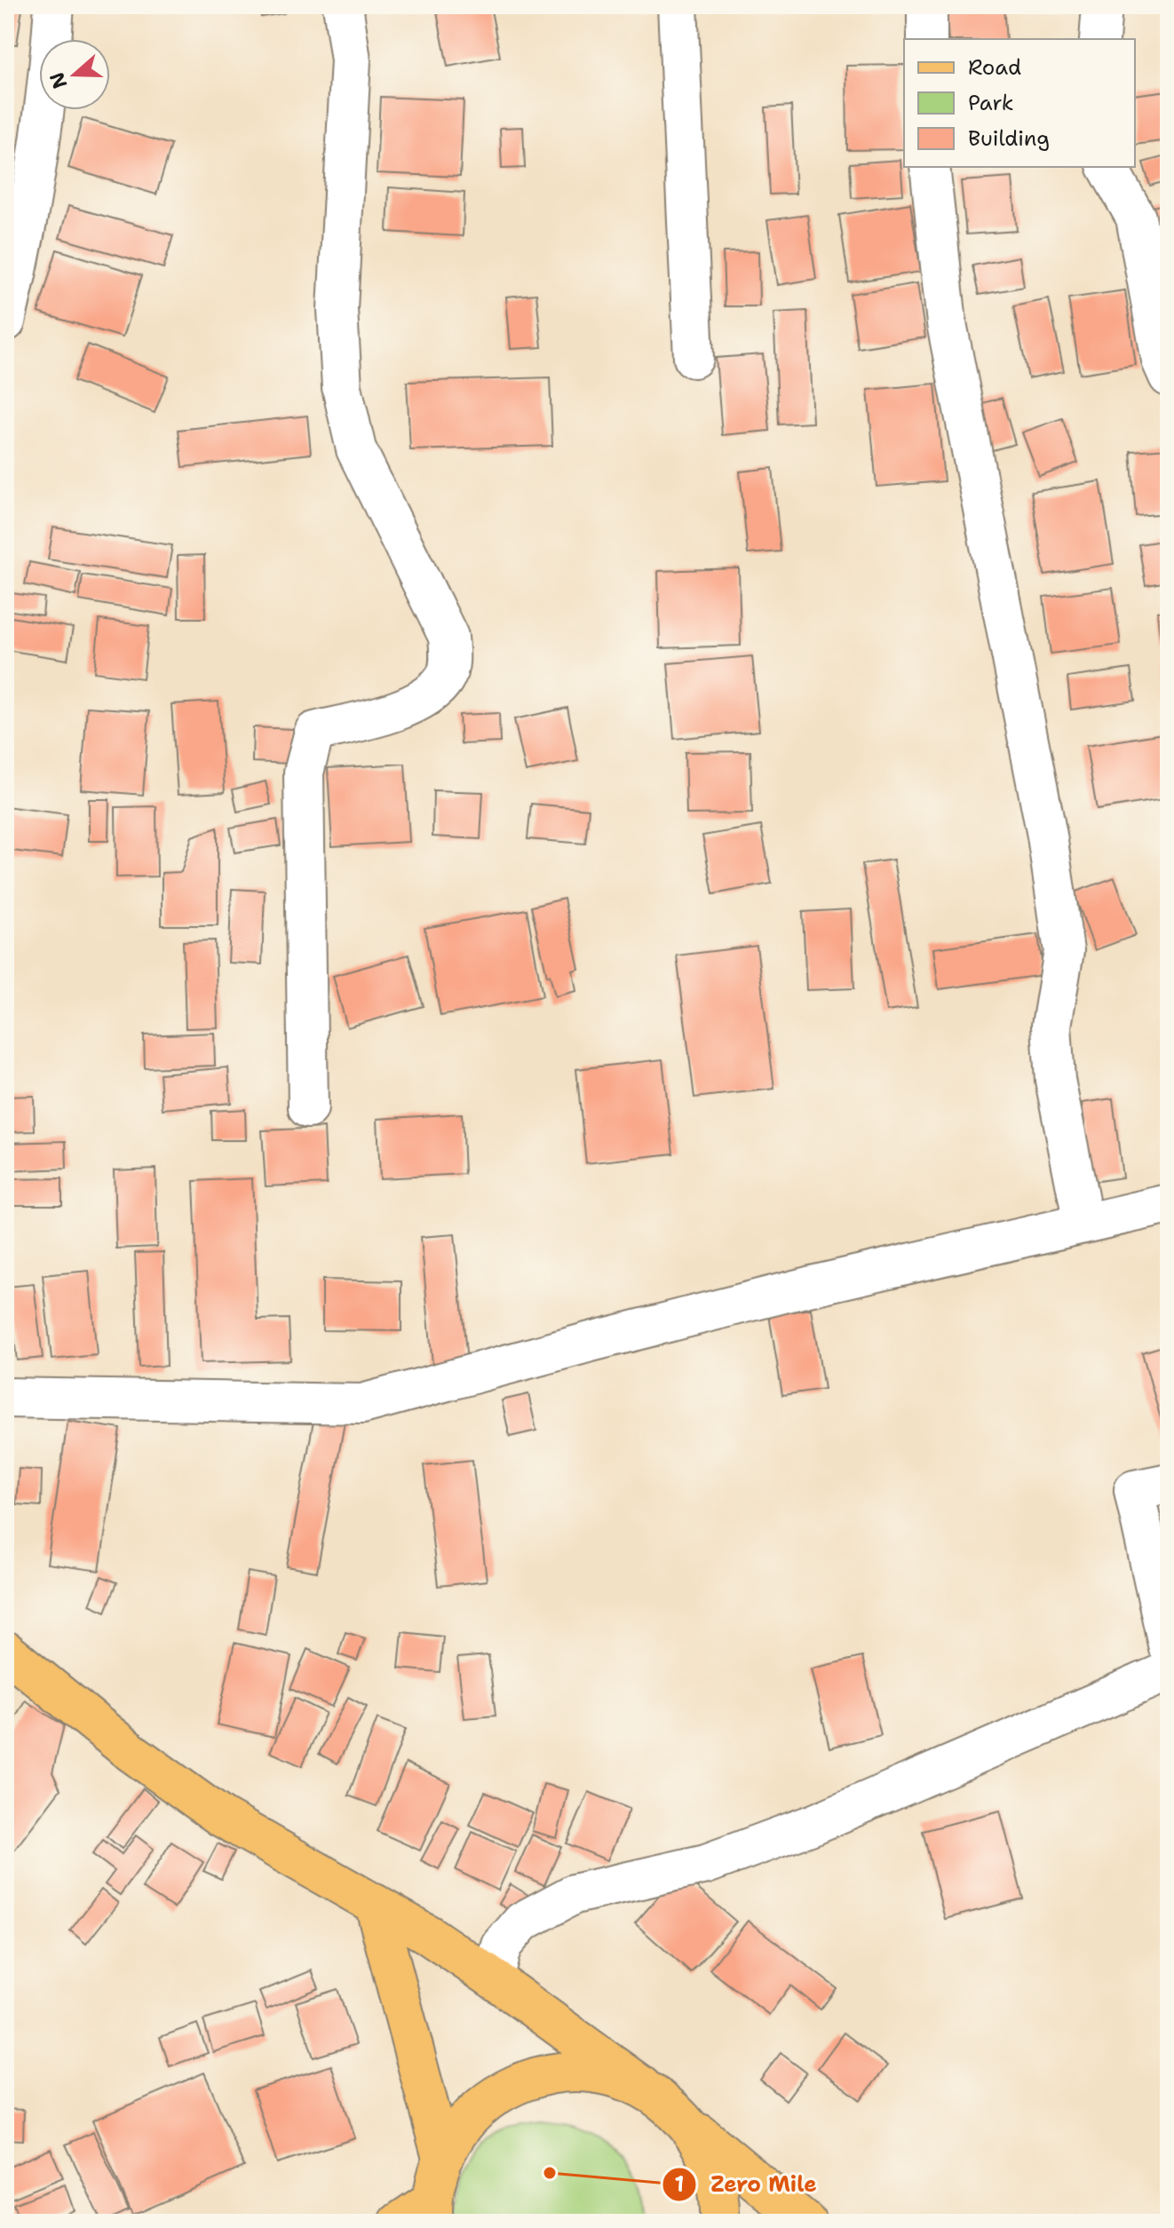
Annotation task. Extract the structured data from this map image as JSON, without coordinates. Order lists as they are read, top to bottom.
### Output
{
  "places": ["Zero Mile"],
  "legend": ["Road", "Park", "Building"],
  "north": "left"
}
